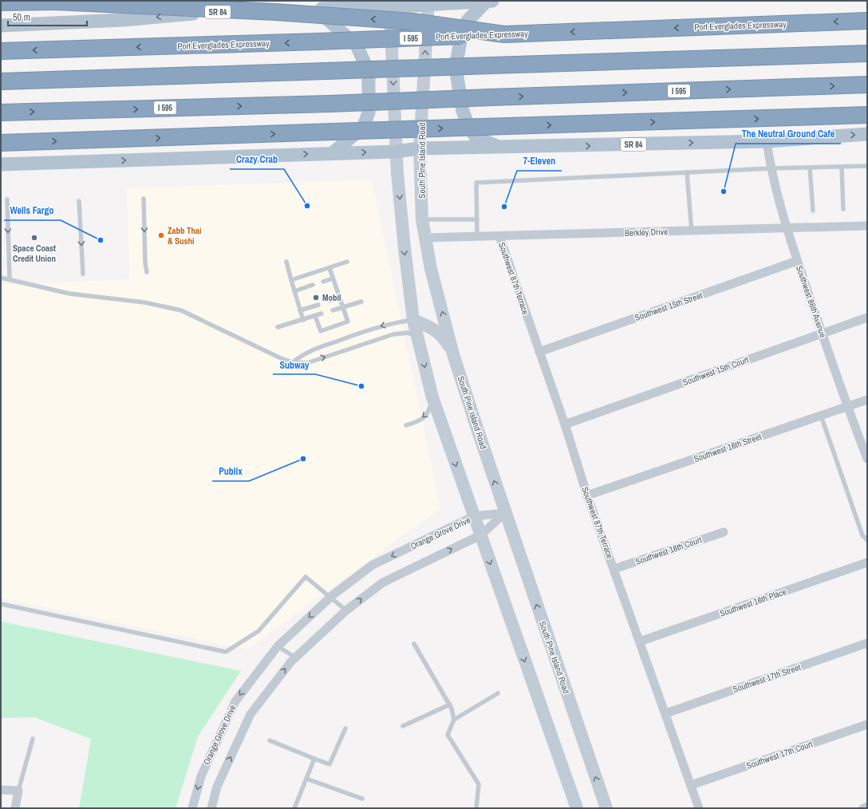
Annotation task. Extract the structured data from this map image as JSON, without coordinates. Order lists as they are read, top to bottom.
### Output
{
  "streets": {
    "highway": ["Port Everglades Expressway", "I 595"],
    "main road": ["SR 84", "South Pine Island Road"],
    "street": [
      "Berkley Drive",
      "Southwest 87th Terrace",
      "Southwest 86th Avenue",
      "Southwest 15th Street",
      "Southwest 15th Court",
      "Southwest 16th Street",
      "Orange Grove Drive",
      "Southwest 16th Court",
      "Southwest 16th Place",
      "Southwest 17th Street",
      "Southwest 17th Court"
    ]
  },
  "crossings": [
    ["SR 84", "South Pine Island Road"],
    ["SR 84", "Southwest 86th Avenue"],
    ["South Pine Island Road", "Berkley Drive"],
    ["South Pine Island Road", "Orange Grove Drive"],
    ["Berkley Drive", "Southwest 87th Terrace"],
    ["Berkley Drive", "Southwest 86th Avenue"],
    ["Southwest 87th Terrace", "Southwest 15th Street"],
    ["Southwest 87th Terrace", "Southwest 15th Court"],
    ["Southwest 87th Terrace", "Southwest 16th Street"],
    ["Southwest 87th Terrace", "Southwest 16th Court"],
    ["Southwest 87th Terrace", "Southwest 16th Place"],
    ["Southwest 87th Terrace", "Southwest 17th Street"],
    ["Southwest 87th Terrace", "Southwest 17th Court"],
    ["Southwest 86th Avenue", "Southwest 15th Street"],
    ["Southwest 86th Avenue", "Southwest 15th Court"],
    ["Southwest 86th Avenue", "Southwest 16th Street"]
  ],
  "places": [
    "The Neutral Ground Cafe",
    "Crazy Crab",
    "7-Eleven",
    "Zabb Thai & Sushi",
    "Space Coast Credit Union",
    "Wells Fargo",
    "Mobil",
    "Subway",
    "Publix"
  ],
  "scale_bar": "50 m"
}
